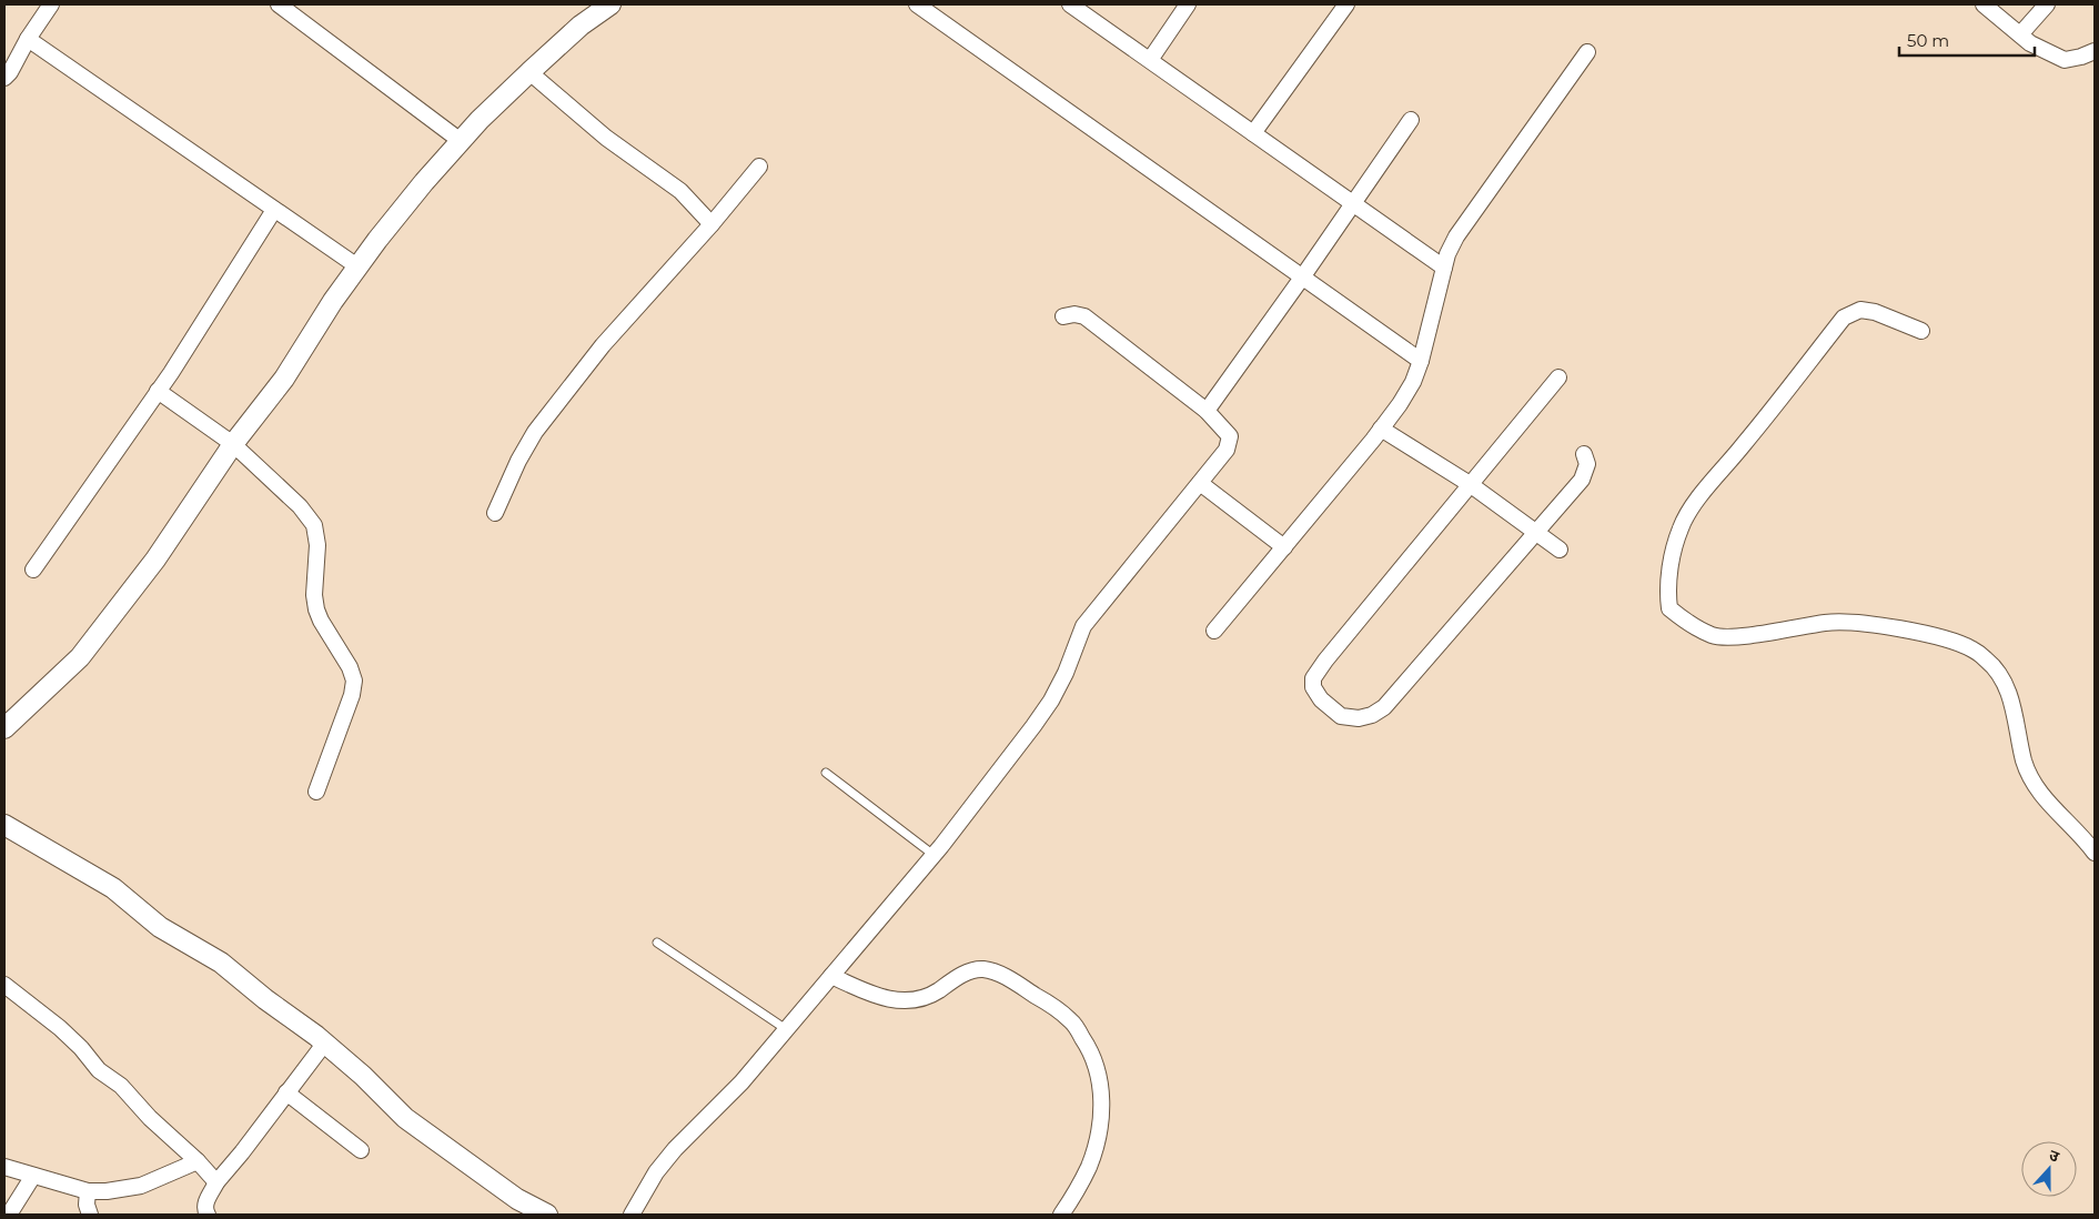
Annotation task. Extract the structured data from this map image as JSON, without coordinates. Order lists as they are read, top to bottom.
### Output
{
  "scale_bar": "50 m",
  "north": "top"
}
